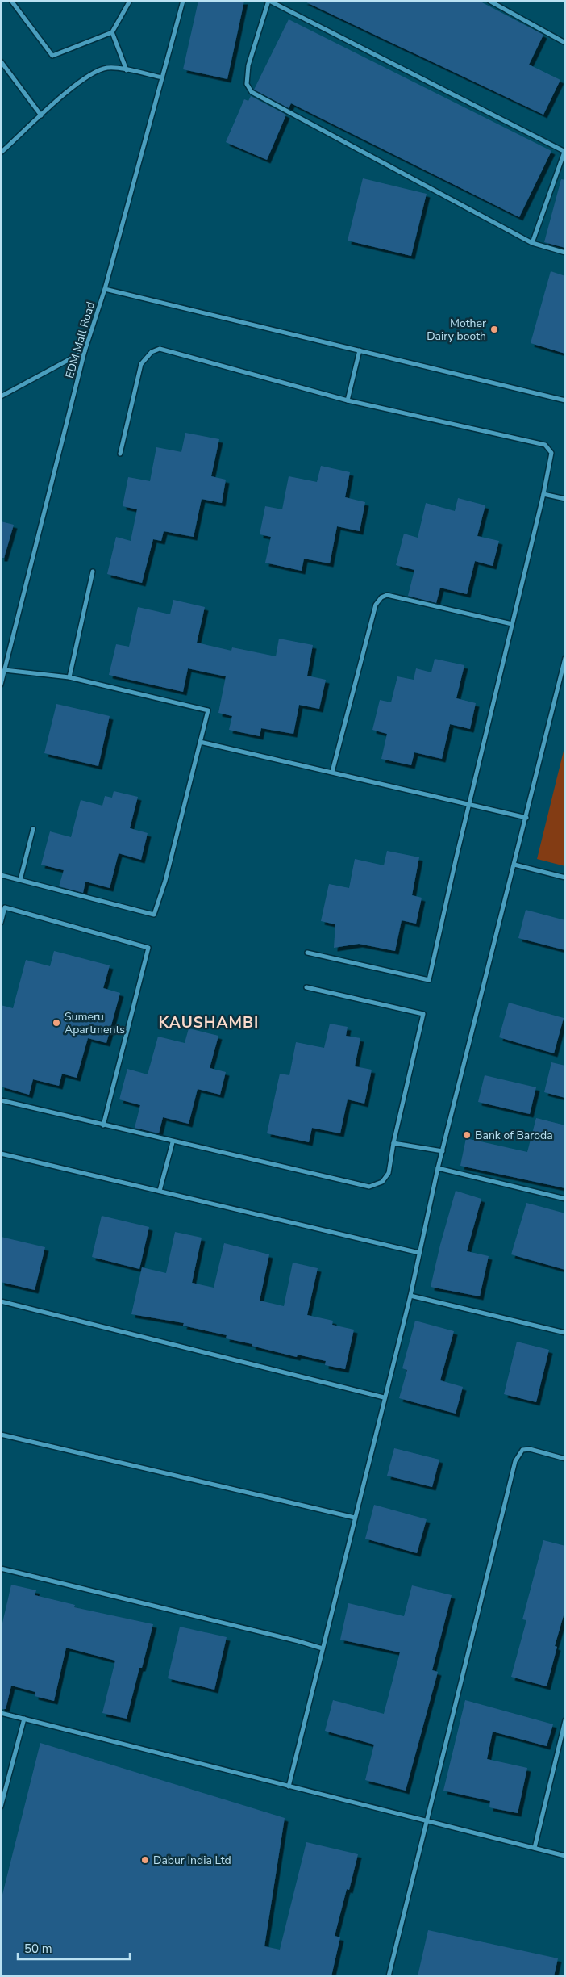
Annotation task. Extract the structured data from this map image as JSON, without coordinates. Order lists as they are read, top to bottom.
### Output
{
  "streets": {
    "street": ["EDM Mall Road"]
  },
  "districts": ["KAUSHAMBI"],
  "places": [
    "Mother Dairy booth",
    "Sumeru Apartments",
    "Bank of Baroda",
    "Dabur India Ltd"
  ],
  "scale_bar": "50 m"
}
